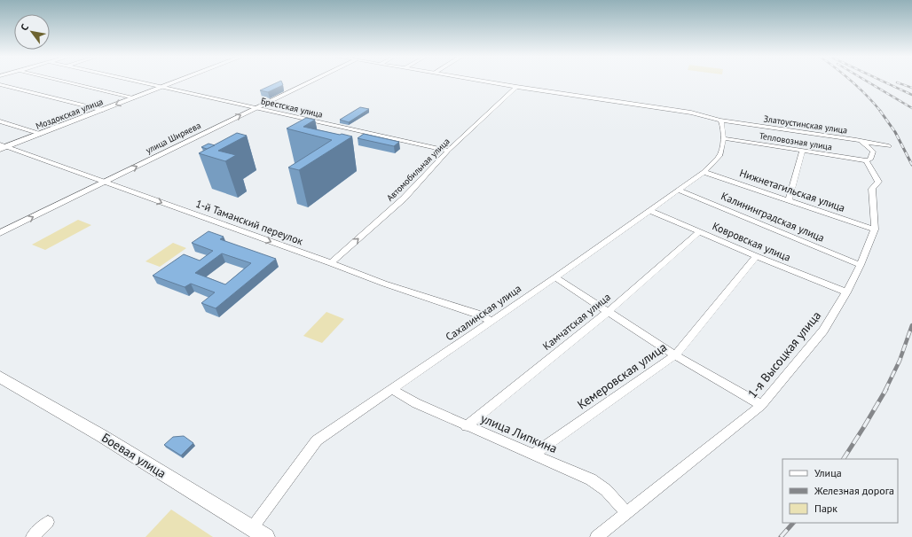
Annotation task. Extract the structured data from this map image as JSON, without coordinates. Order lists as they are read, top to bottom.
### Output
{
  "streets": {
    "street": [
      "Брестская улица",
      "Моздокская улица",
      "Златоустинская улица",
      "улица Ширяева",
      "Тепловозная улица",
      "Автомобильная улица",
      "Нижнетагильская улица",
      "Калининградская улица",
      "1-й Таманский переулок",
      "Ковровская улица",
      "Сахалинская улица",
      "Камчатская улица",
      "1-я Высоцкая улица",
      "Кемеровская улица",
      "улица Липкина",
      "Боевая улица"
    ]
  },
  "crossings": [
    ["Брестская улица", "Моздокская улица"],
    ["Брестская улица", "улица Ширяева"],
    ["Брестская улица", "Автомобильная улица"],
    ["Моздокская улица", "1-й Таманский переулок"],
    ["Златоустинская улица", "Автомобильная улица"],
    ["Златоустинская улица", "Сахалинская улица"],
    ["улица Ширяева", "1-й Таманский переулок"],
    ["Тепловозная улица", "Сахалинская улица"],
    ["Тепловозная улица", "1-я Высоцкая улица"],
    ["Автомобильная улица", "1-й Таманский переулок"],
    ["Нижнетагильская улица", "Сахалинская улица"],
    ["Нижнетагильская улица", "1-я Высоцкая улица"],
    ["Калининградская улица", "Сахалинская улица"],
    ["Калининградская улица", "1-я Высоцкая улица"],
    ["1-й Таманский переулок", "Сахалинская улица"],
    ["Ковровская улица", "Сахалинская улица"],
    ["Ковровская улица", "Камчатская улица"],
    ["Ковровская улица", "1-я Высоцкая улица"],
    ["Ковровская улица", "Кемеровская улица"],
    ["Сахалинская улица", "улица Липкина"],
    ["Сахалинская улица", "Боевая улица"],
    ["Камчатская улица", "улица Липкина"],
    ["1-я Высоцкая улица", "улица Липкина"],
    ["Кемеровская улица", "улица Липкина"]
  ],
  "one_way": ["улица Ширяева", "Автомобильная улица", "1-й Таманский переулок"],
  "legend": ["Улица", "Железная дорога", "Парк"],
  "north": "top left"
}
